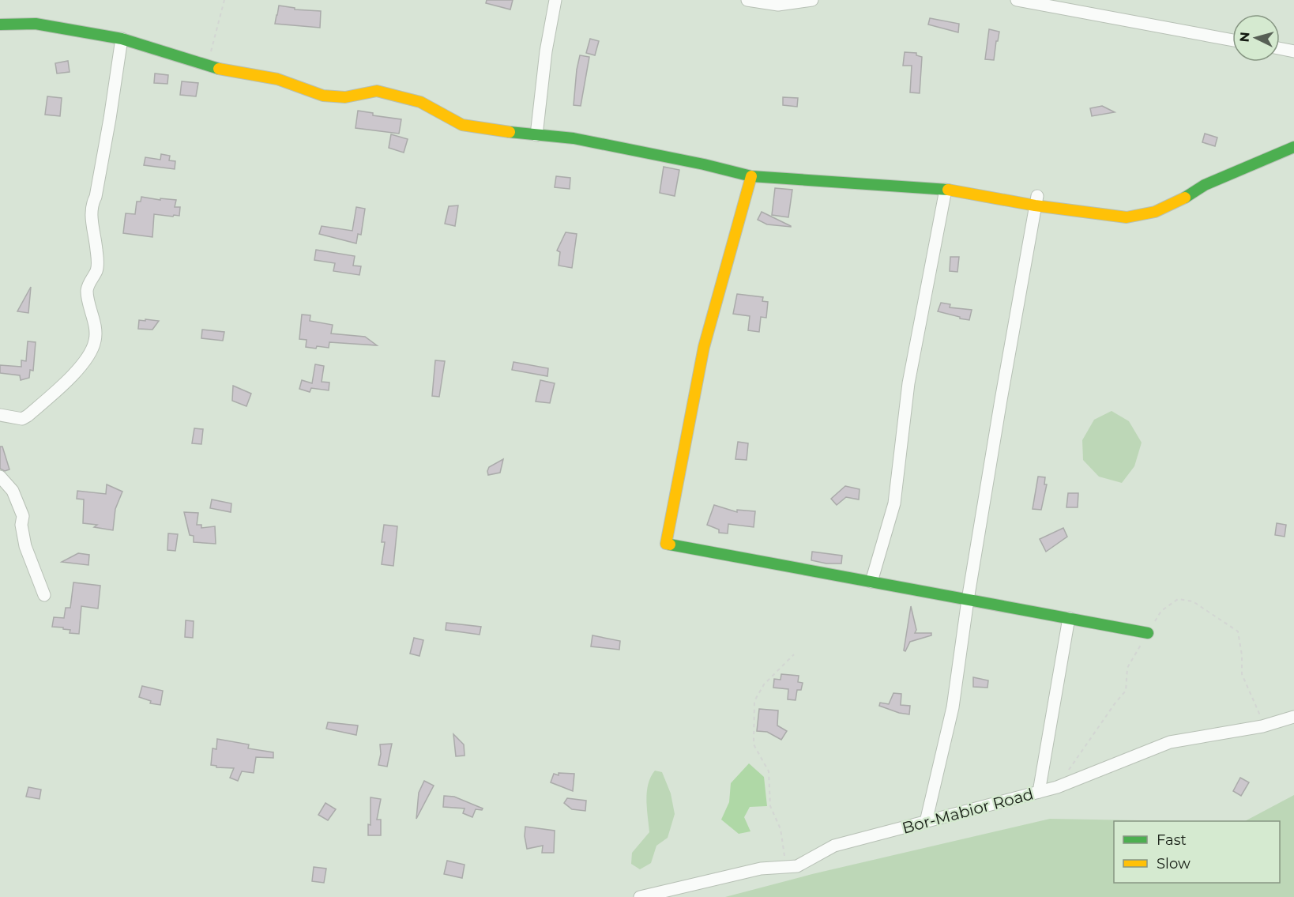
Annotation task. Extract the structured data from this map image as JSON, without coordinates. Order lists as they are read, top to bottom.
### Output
{
  "streets": {
    "street": ["Bor-Mabior Road"]
  },
  "legend": ["Fast", "Slow"],
  "north": "left"
}
